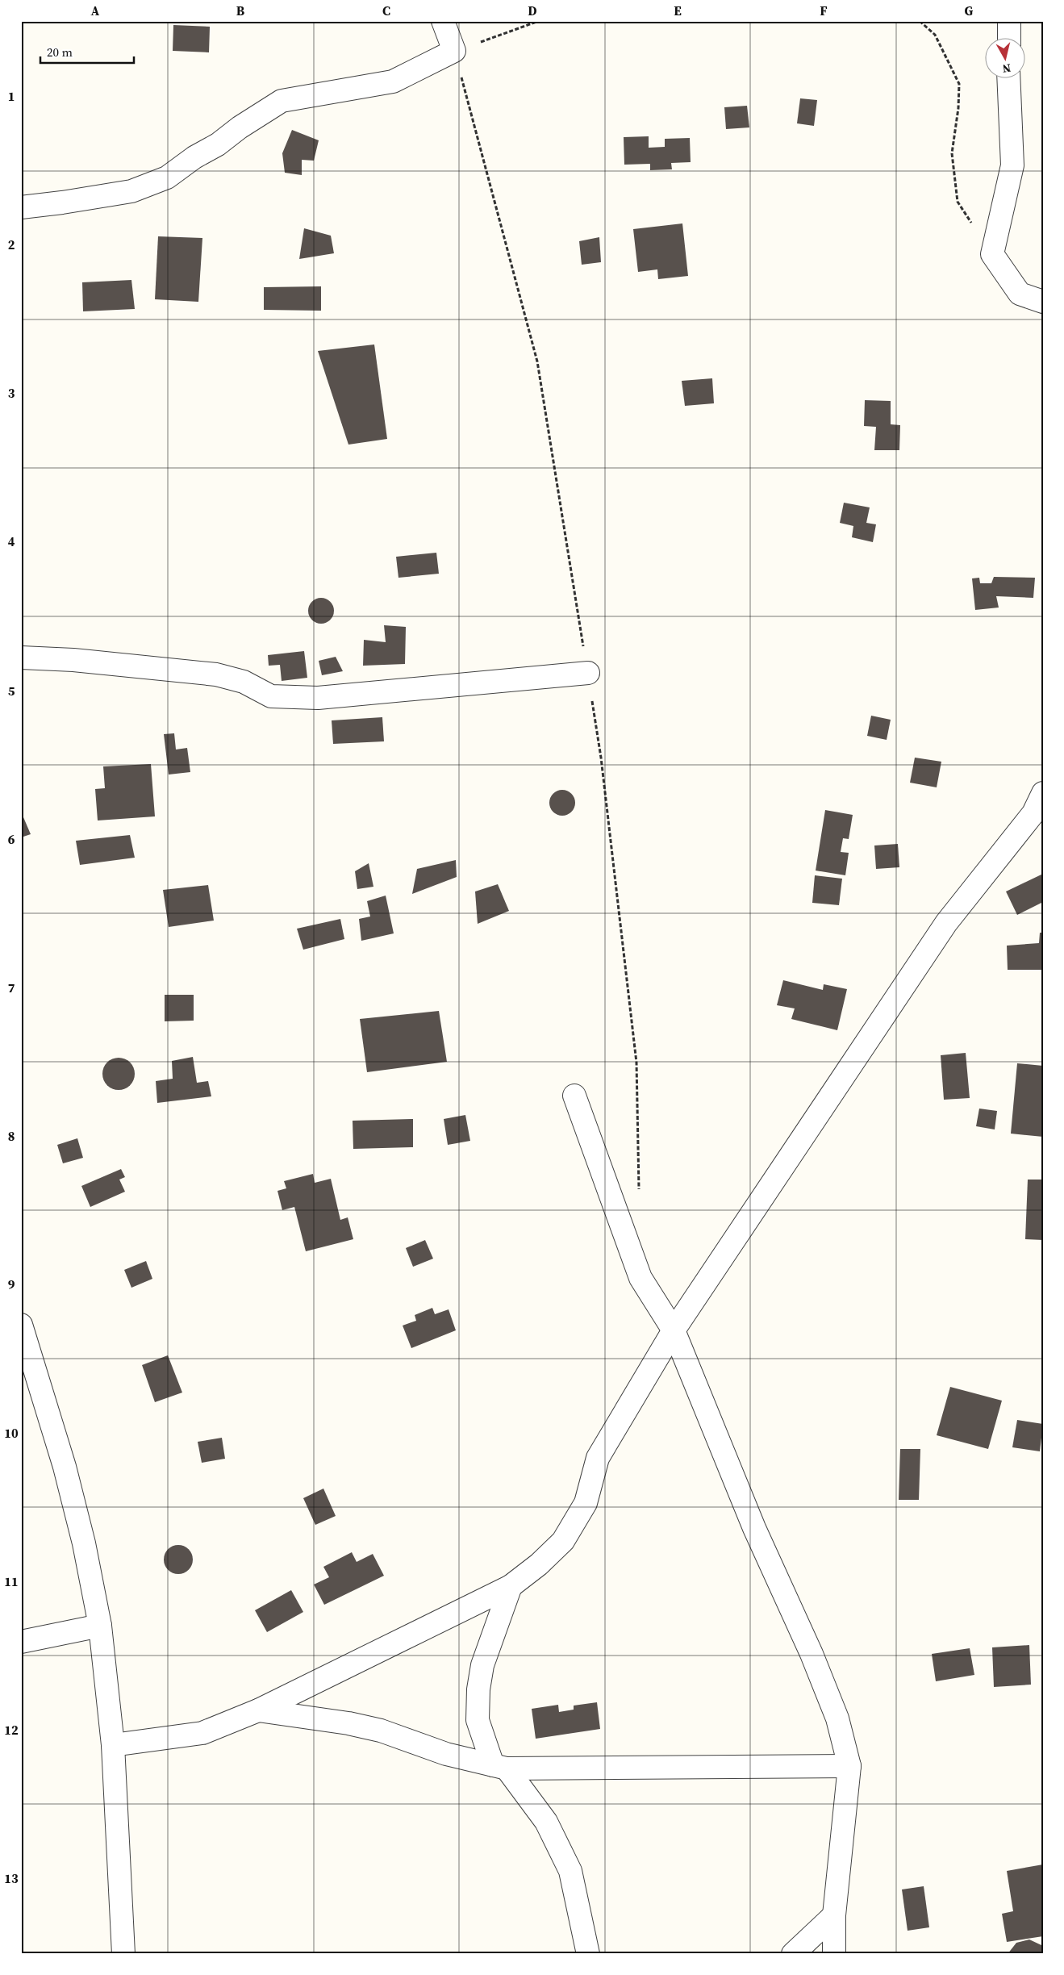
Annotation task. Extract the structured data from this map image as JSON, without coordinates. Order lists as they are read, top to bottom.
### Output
{
  "scale_bar": "20 m",
  "north": "bottom",
  "grid": {
    "columns": [
      "A",
      "B",
      "C",
      "D",
      "E",
      "F",
      "G"
    ],
    "rows": [
      "1",
      "2",
      "3",
      "4",
      "5",
      "6",
      "7",
      "8",
      "9",
      "10",
      "11",
      "12",
      "13"
    ]
  }
}
